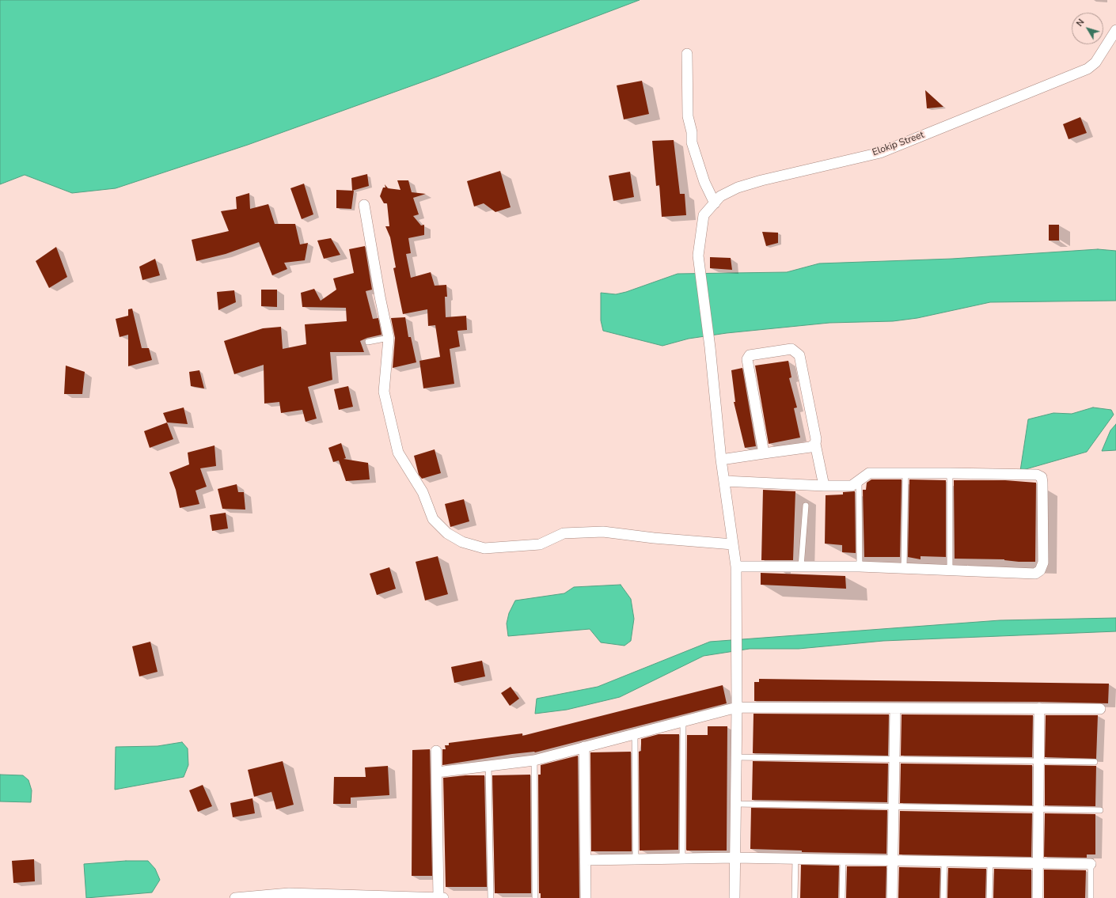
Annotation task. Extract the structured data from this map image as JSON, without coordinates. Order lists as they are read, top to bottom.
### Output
{
  "streets": {
    "street": ["Elokip Street"]
  },
  "north": "top left"
}
